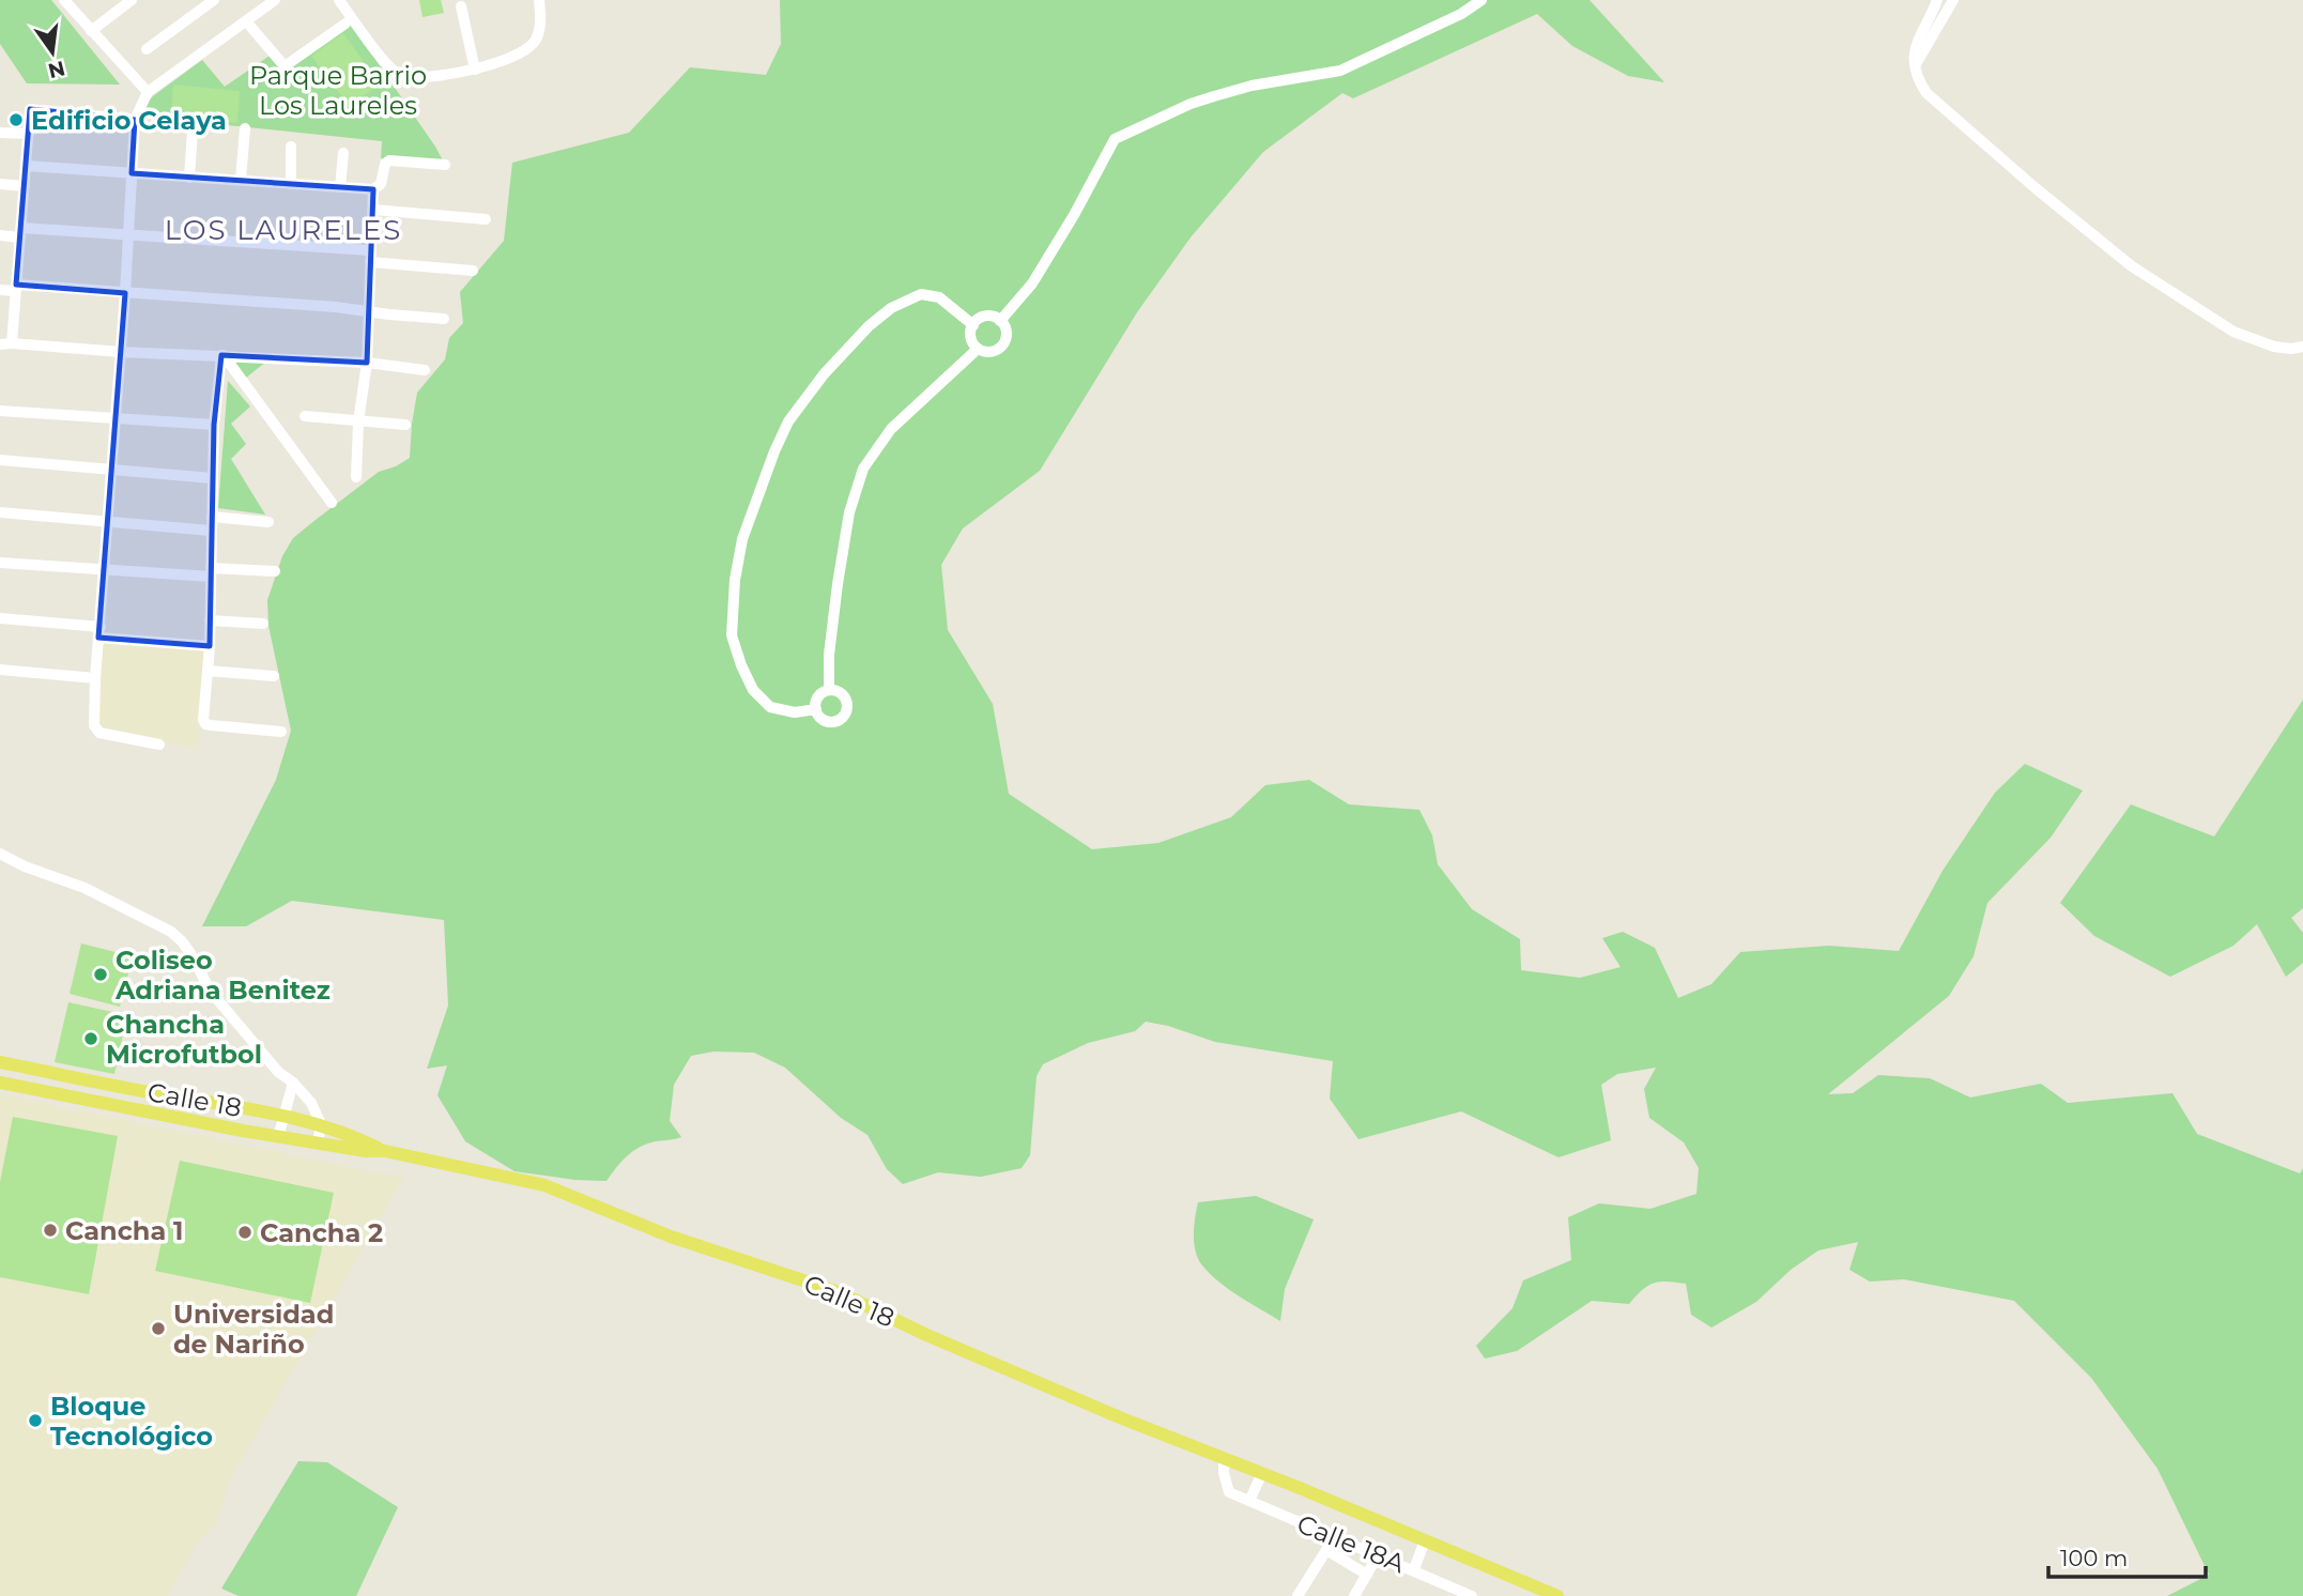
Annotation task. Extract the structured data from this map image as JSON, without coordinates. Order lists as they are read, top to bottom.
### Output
{
  "streets": {
    "main road": ["Calle 18"],
    "street": ["Calle 18A"]
  },
  "crossings": [
    ["Calle 18", "Calle 18A"]
  ],
  "districts": ["LOS LAURELES"],
  "parks": ["Parque Barrio Los Laureles"],
  "places": [
    "Edificio Celaya",
    "Coliseo Adriana Benitez",
    "Chancha Microfutbol",
    "Cancha 1",
    "Cancha 2",
    "Universidad de Nariño",
    "Bloque Tecnológico"
  ],
  "scale_bar": "100 m",
  "north": "bottom"
}
